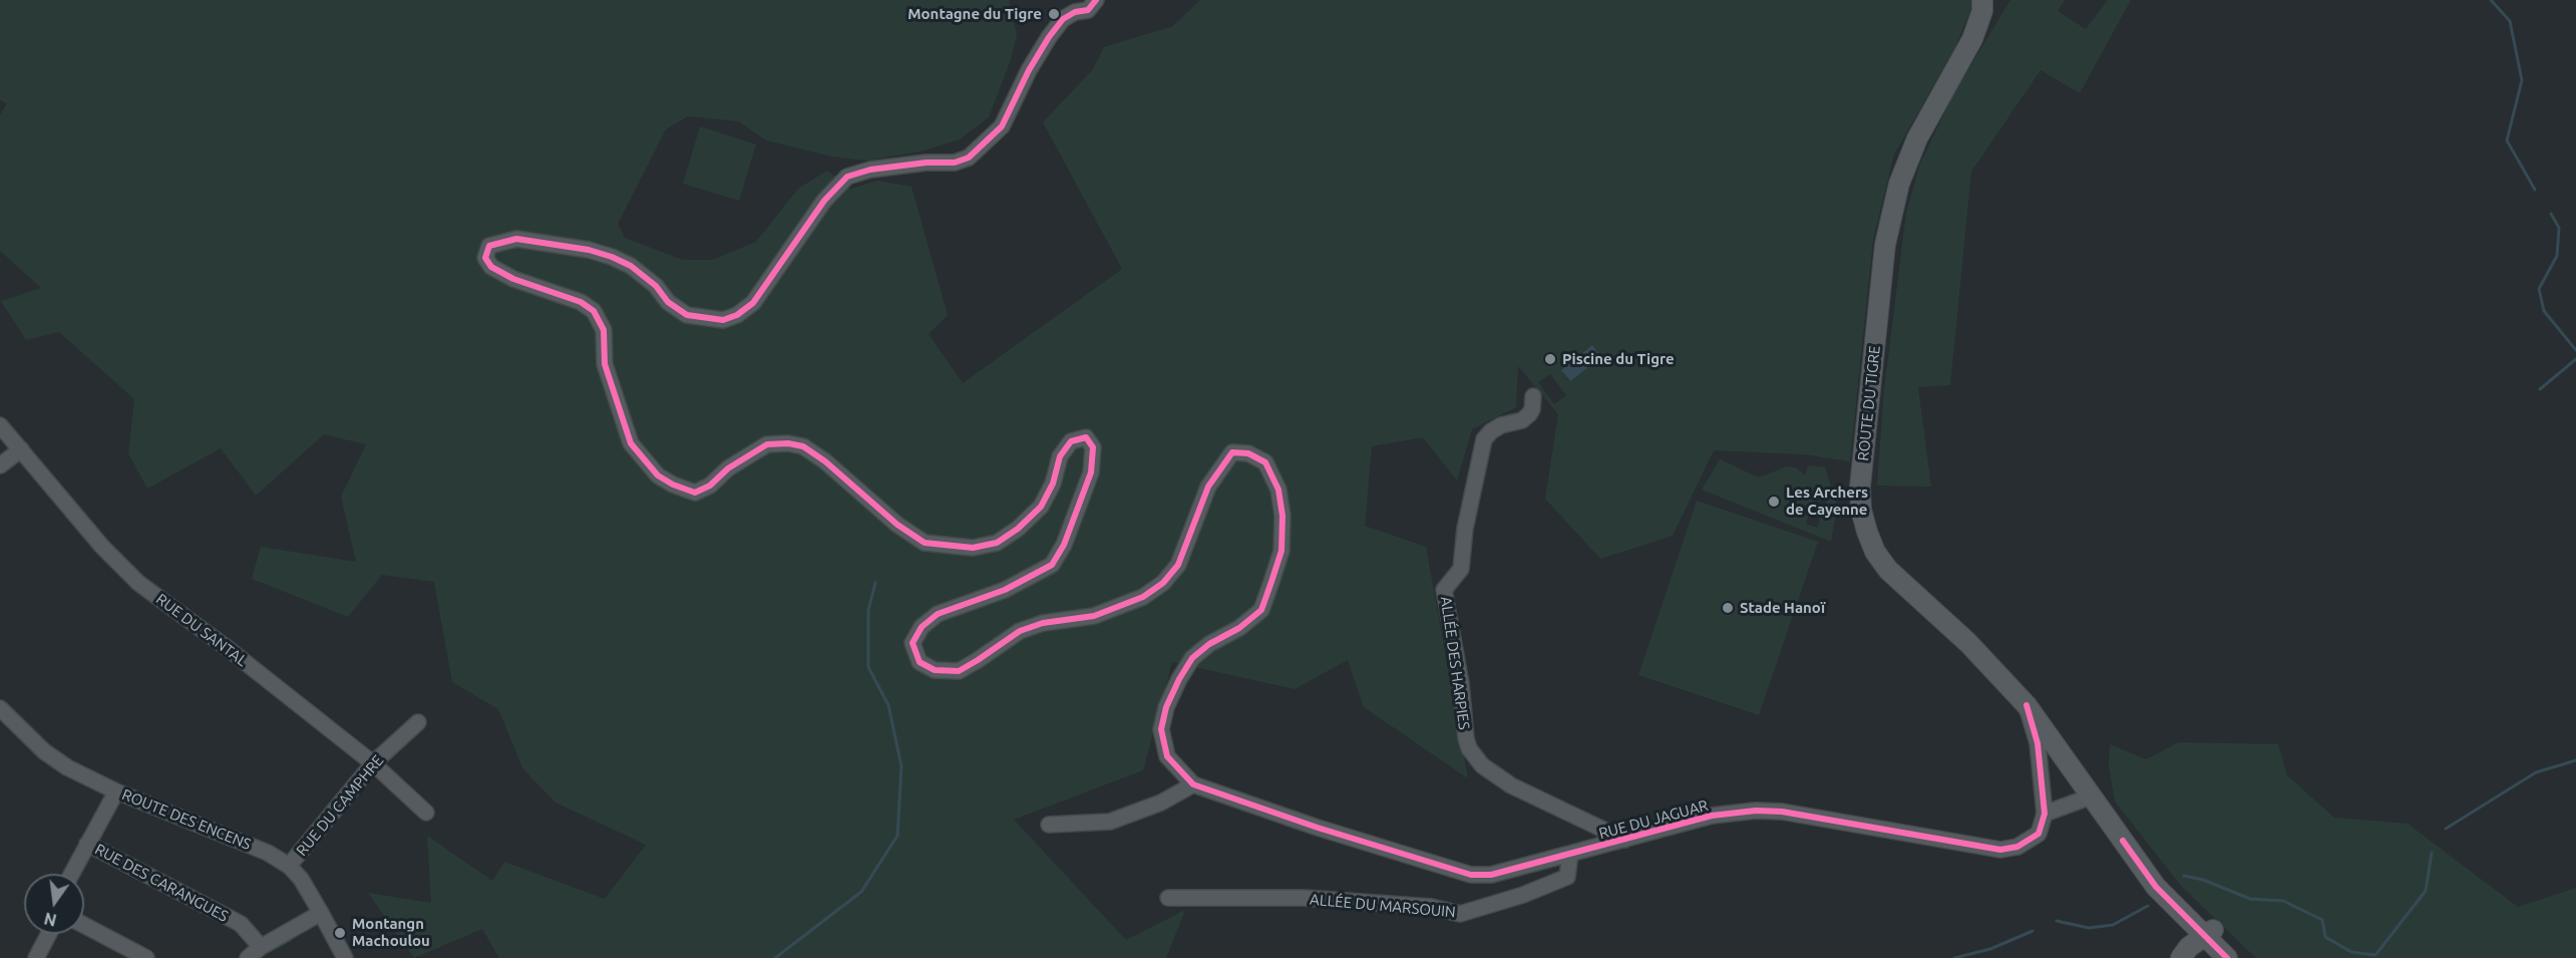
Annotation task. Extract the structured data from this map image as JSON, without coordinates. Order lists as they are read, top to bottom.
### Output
{
  "streets": {
    "main road": ["ROUTE DU TIGRE"],
    "street": [
      "RUE DU SANTAL",
      "ALLÉE DES HARPIES",
      "RUE DU CAMPHRE",
      "ROUTE DES ENCENS",
      "RUE DU JAGUAR",
      "RUE DES CARANGUES",
      "ALLÉE DU MARSOUIN"
    ]
  },
  "crossings": [
    ["RUE DU SANTAL", "RUE DU CAMPHRE"],
    ["ALLÉE DES HARPIES", "RUE DU JAGUAR"],
    ["RUE DU CAMPHRE", "ROUTE DES ENCENS"],
    ["RUE DU JAGUAR", "ALLÉE DU MARSOUIN"]
  ],
  "places": [
    "Montagne du Tigre",
    "Piscine du Tigre",
    "Les Archers de Cayenne",
    "Stade Hanoï",
    "Montangn Machoulou"
  ],
  "north": "bottom"
}
